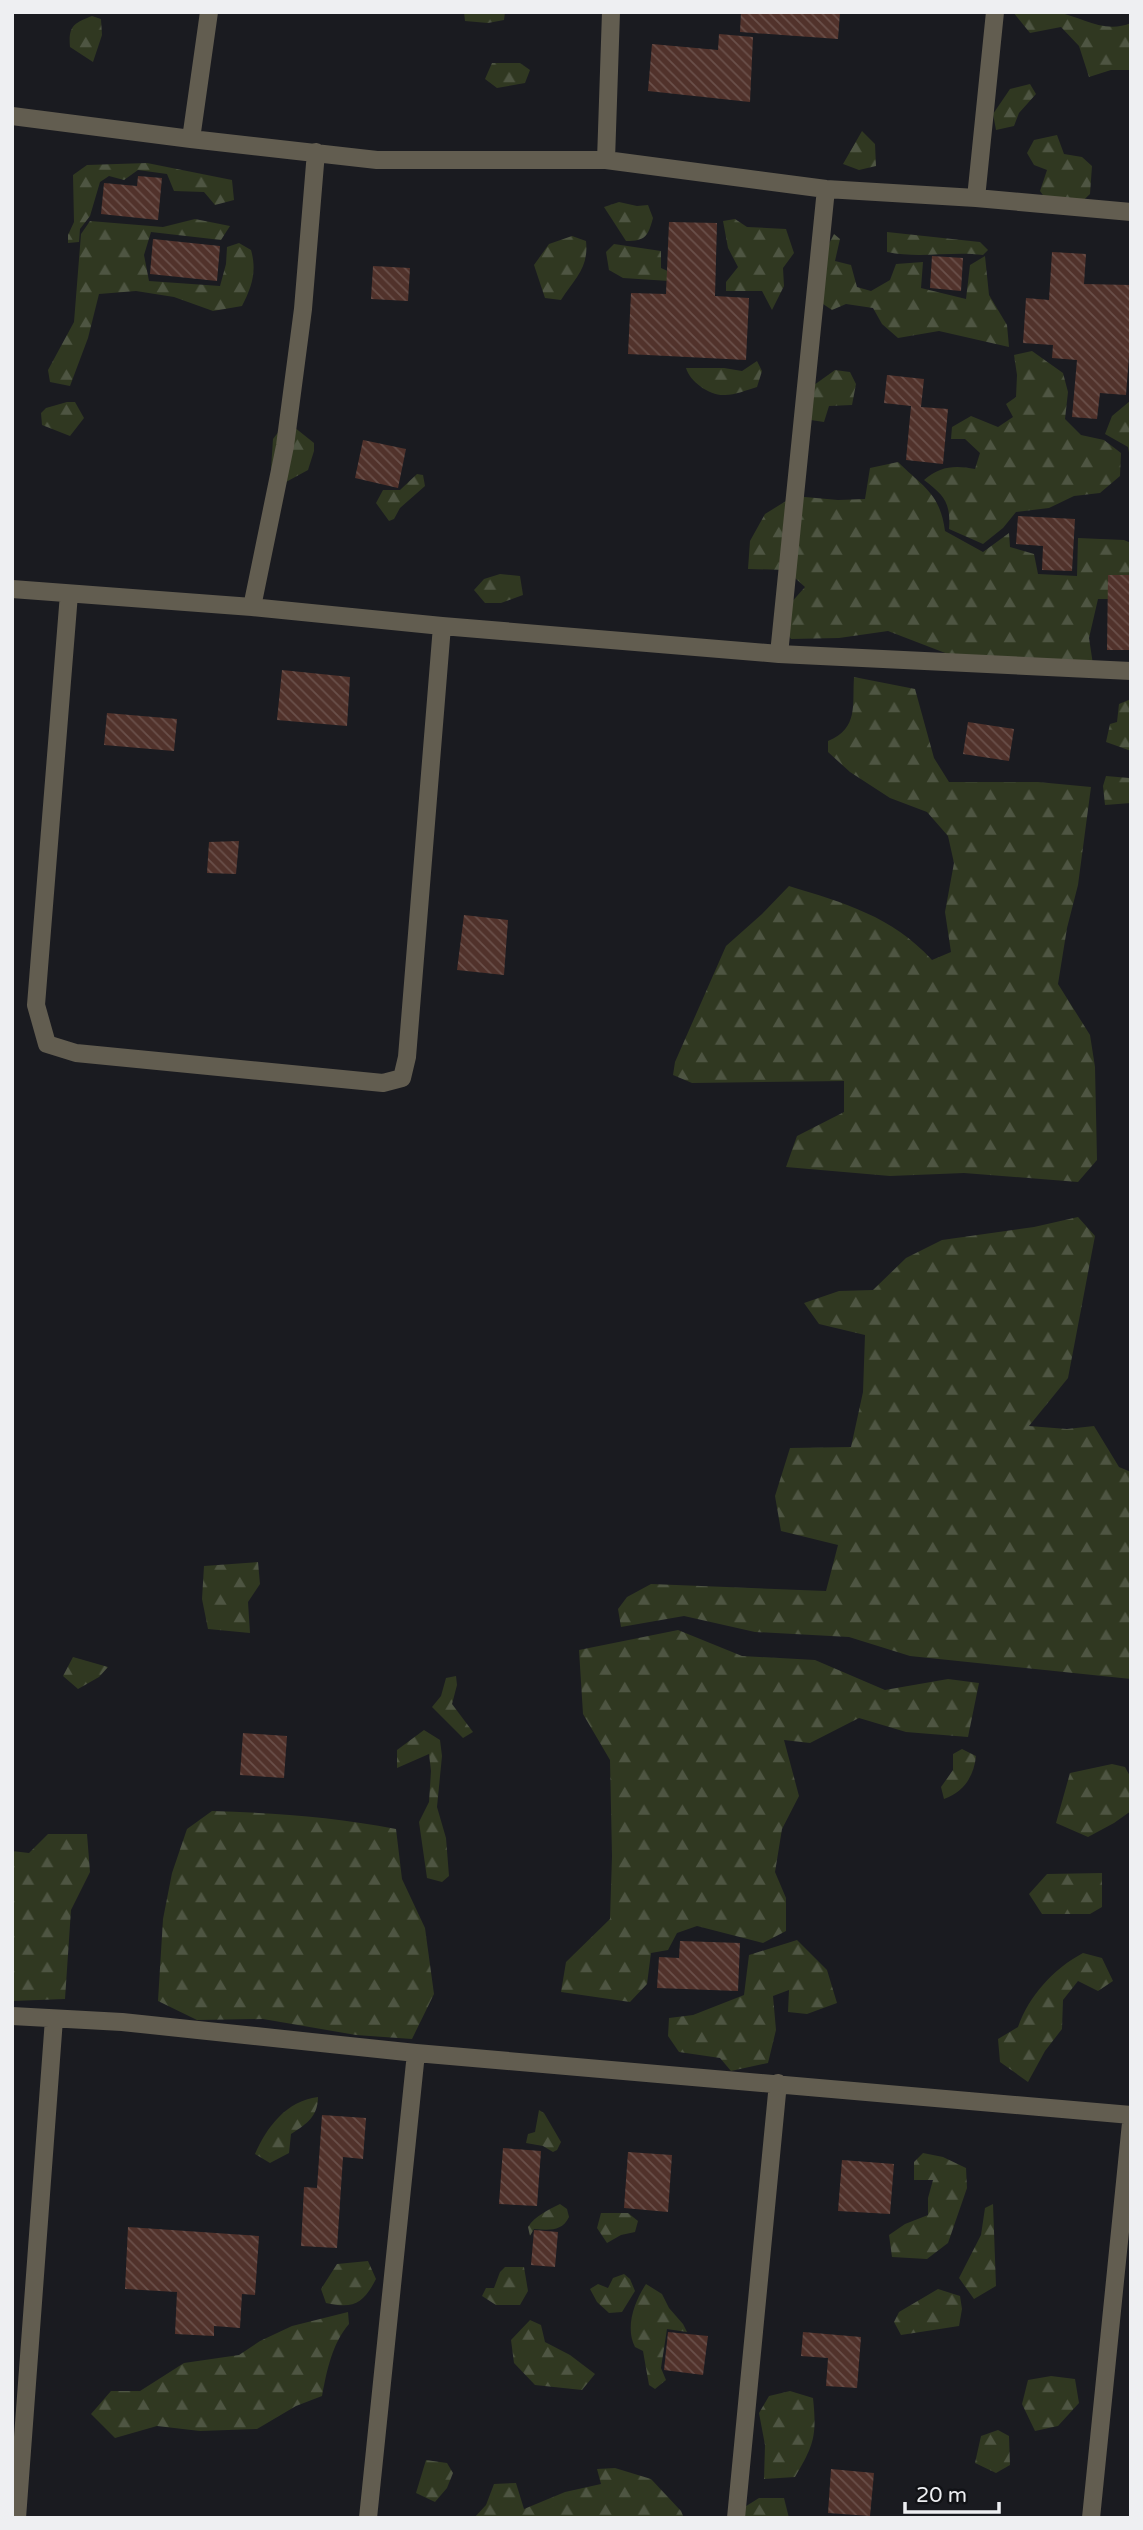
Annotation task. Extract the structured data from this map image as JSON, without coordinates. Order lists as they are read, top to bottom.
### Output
{
  "scale_bar": "20 m"
}
